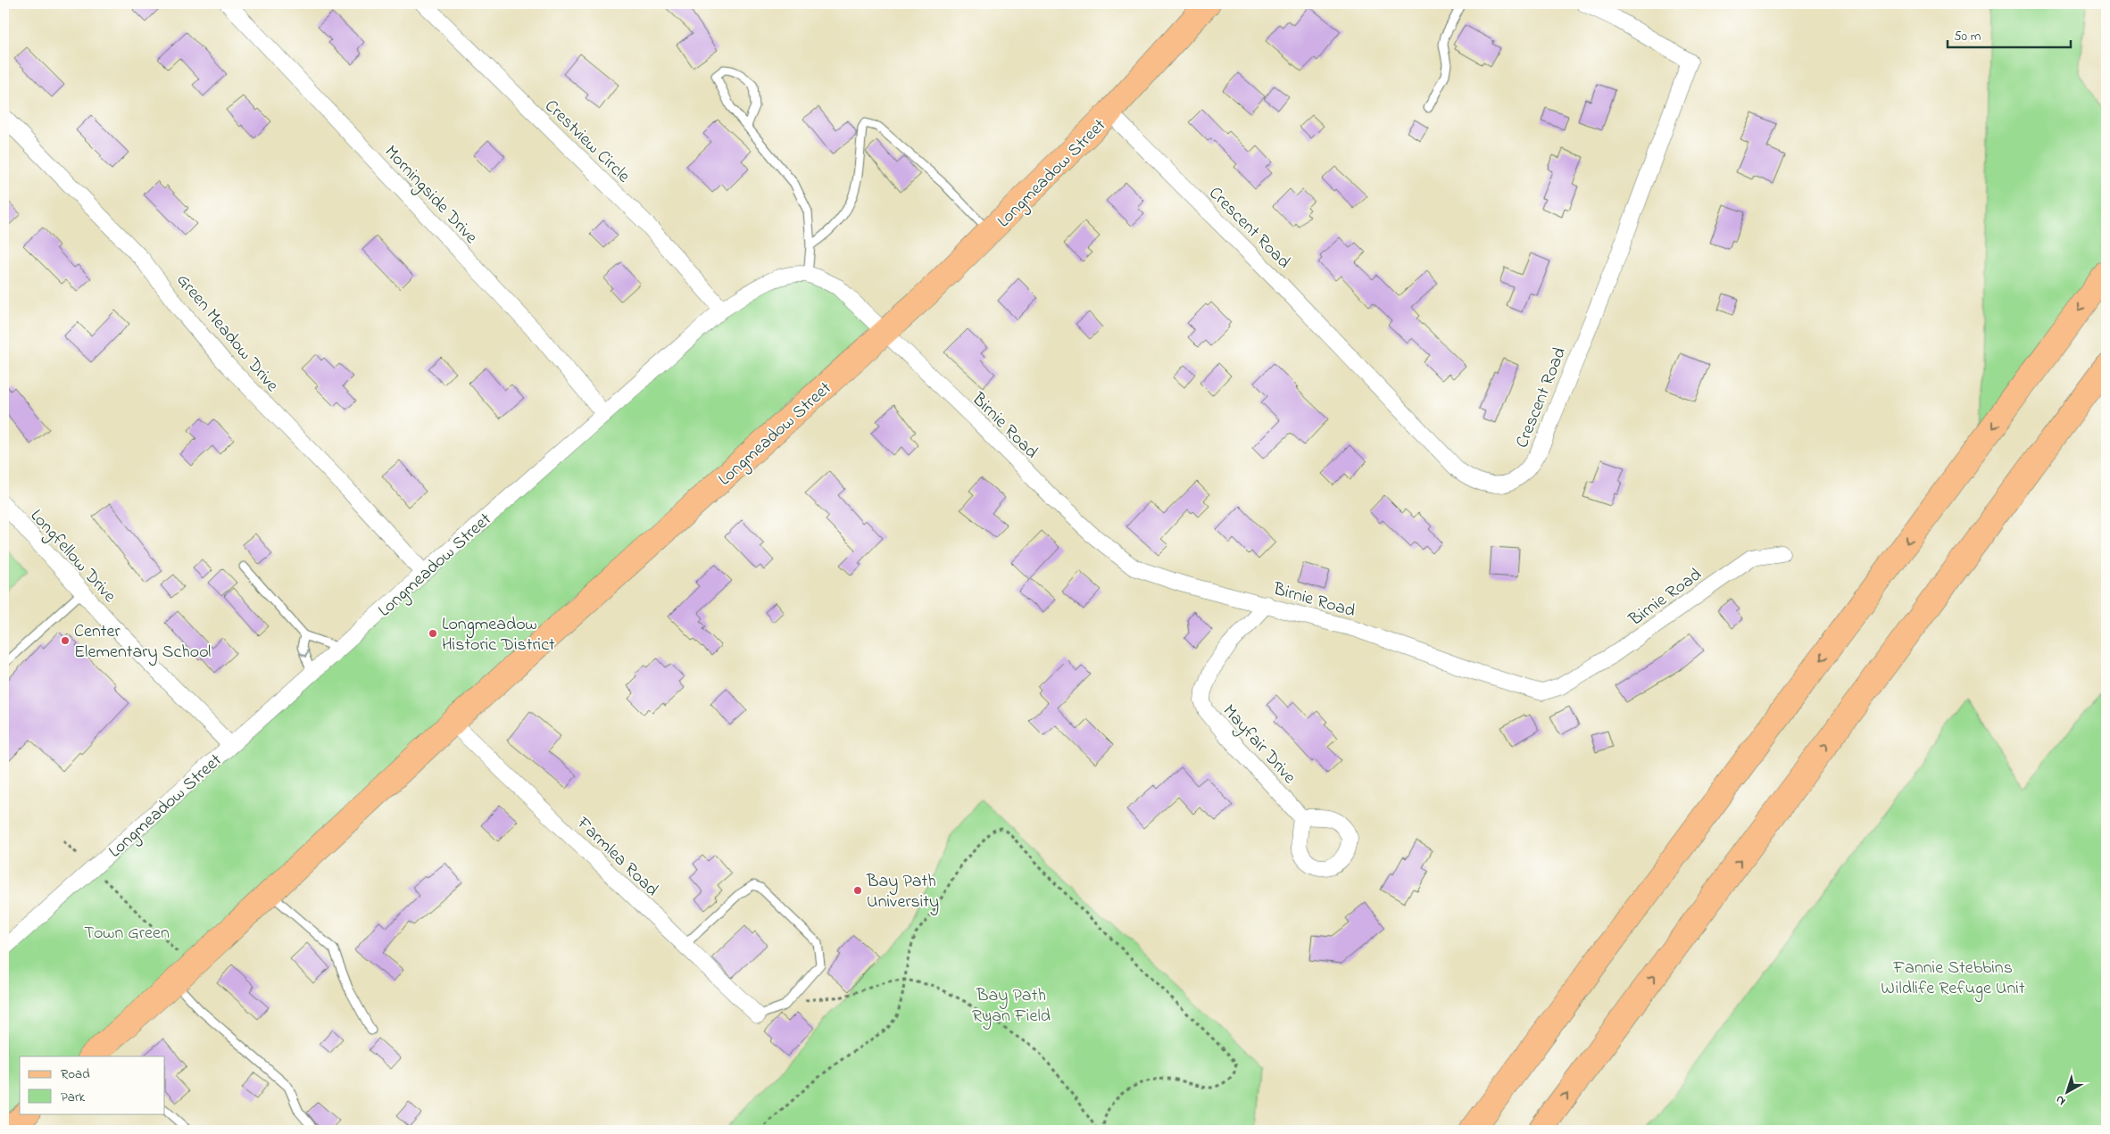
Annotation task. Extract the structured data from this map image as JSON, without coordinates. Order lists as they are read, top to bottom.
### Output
{
  "streets": {
    "main road": ["Longmeadow Street"],
    "street": [
      "Crestview Circle",
      "Morningside Drive",
      "Crescent Road",
      "Green Meadow Drive",
      "Birnie Road",
      "Longfellow Drive",
      "Mayfair Drive",
      "Farmlea Road"
    ]
  },
  "crossings": [
    ["Crestview Circle", "Longmeadow Street"],
    ["Longmeadow Street", "Morningside Drive"],
    ["Longmeadow Street", "Crescent Road"],
    ["Longmeadow Street", "Green Meadow Drive"],
    ["Longmeadow Street", "Birnie Road"],
    ["Longmeadow Street", "Longfellow Drive"],
    ["Longmeadow Street", "Farmlea Road"],
    ["Birnie Road", "Mayfair Drive"]
  ],
  "parks": ["Town Green", "Fannie Stebbins Wildlife Refuge Unit", "Bay Path Ryan Field"],
  "places": ["Longmeadow Historic District", "Center Elementary School", "Bay Path University"],
  "legend": ["Road", "Park"],
  "scale_bar": "50 m",
  "north": "bottom left"
}
